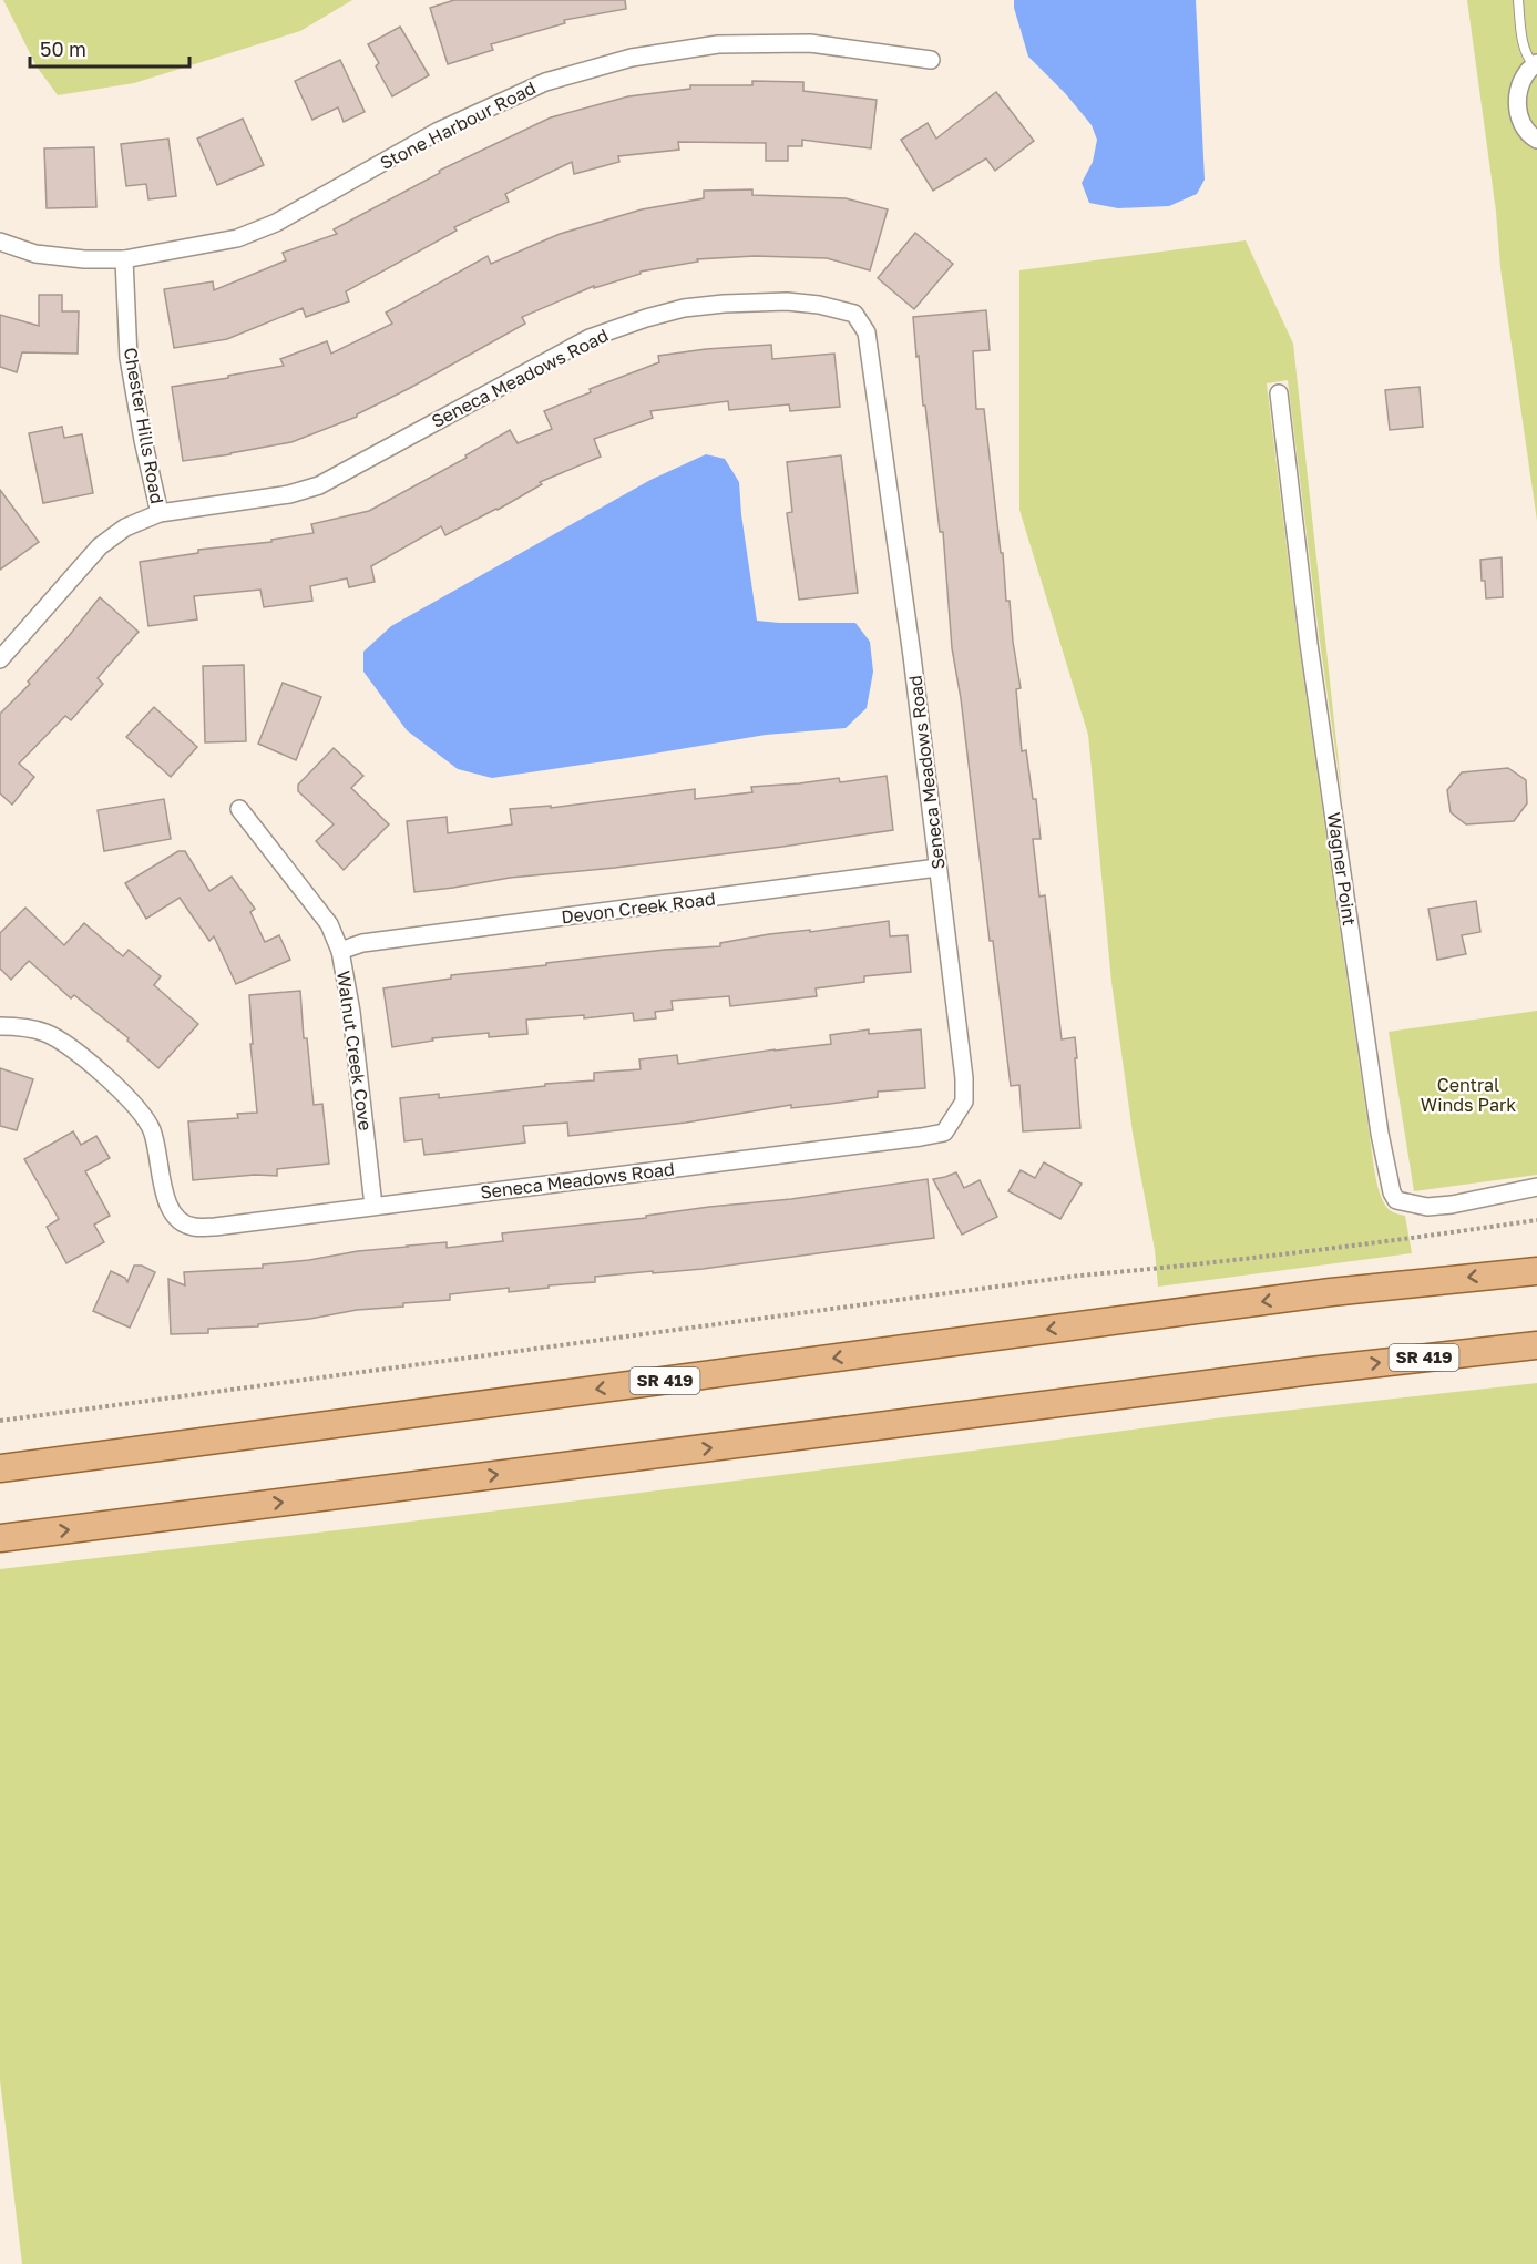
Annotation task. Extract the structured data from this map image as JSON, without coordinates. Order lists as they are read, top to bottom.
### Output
{
  "streets": {
    "main road": ["SR 419"],
    "street": [
      "Stone Harbour Road",
      "Seneca Meadows Road",
      "Chester Hills Road",
      "Wagner Point",
      "Devon Creek Road",
      "Walnut Creek Cove"
    ]
  },
  "crossings": [
    ["Stone Harbour Road", "Chester Hills Road"],
    ["Seneca Meadows Road", "Chester Hills Road"],
    ["Seneca Meadows Road", "Devon Creek Road"],
    ["Seneca Meadows Road", "Walnut Creek Cove"],
    ["Devon Creek Road", "Walnut Creek Cove"]
  ],
  "parks": ["Central Winds Park"],
  "scale_bar": "50 m"
}
